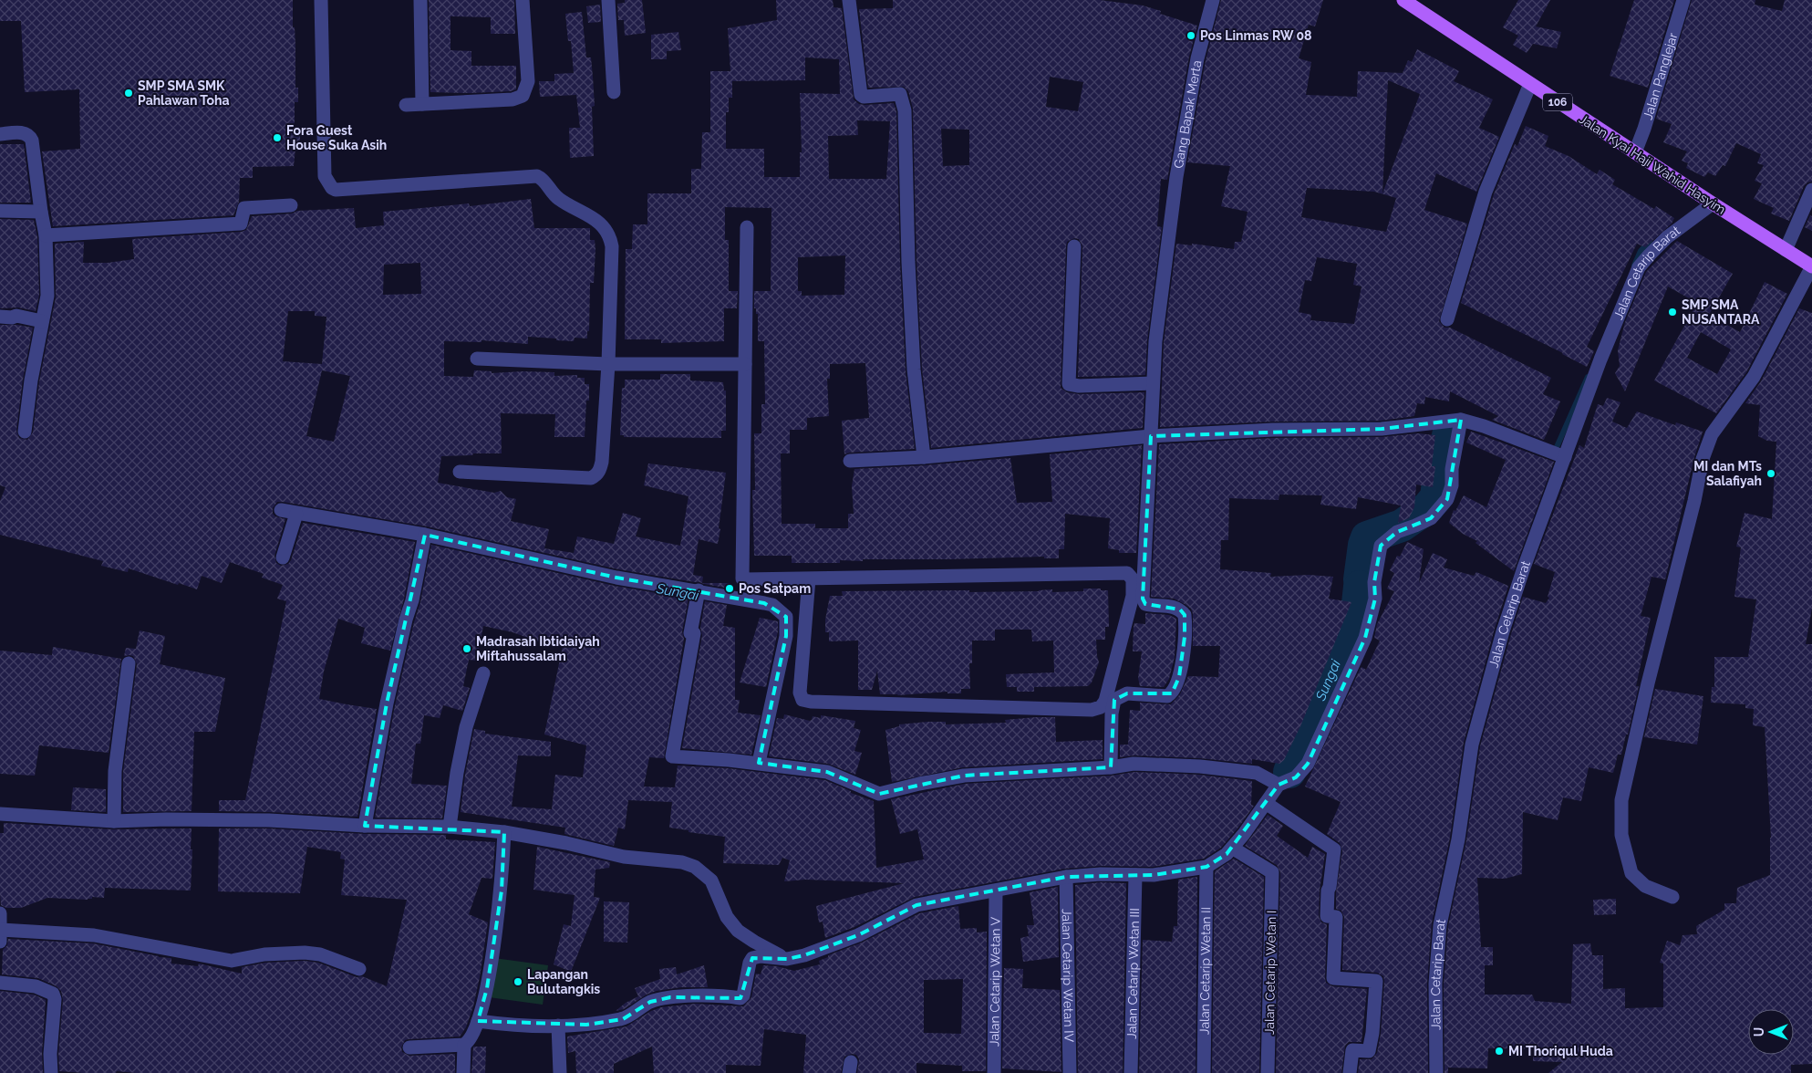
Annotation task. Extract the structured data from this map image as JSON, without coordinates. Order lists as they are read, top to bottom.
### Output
{
  "streets": {
    "main road": ["106", "Jalan Kyai Haji Wahid Hasyim"],
    "street": [
      "Jalan Panglejar",
      "Gang Bapak Merta",
      "Jalan Cetarip Barat",
      "Jalan Cetarip Wetan II",
      "Jalan Cetarip Wetan I",
      "Jalan Cetarip Wetan III",
      "Jalan Cetarip Wetan IV",
      "Jalan Cetarip Wetan V"
    ]
  },
  "crossings": [
    ["Jalan Panglejar", "Jalan Kyai Haji Wahid Hasyim"],
    ["Jalan Kyai Haji Wahid Hasyim", "Jalan Cetarip Barat"]
  ],
  "water": ["Sungai"],
  "places": [
    "Pos Linmas RW 08",
    "SMP SMA SMK Pahlawan Toha",
    "Fora Guest House Suka Asih",
    "SMP SMA NUSANTARA",
    "MI dan MTs Salafiyah",
    "Pos Satpam",
    "Madrasah Ibtidaiyah Miftahussalam",
    "Lapangan Bulutangkis",
    "MI Thoriqul Huda"
  ],
  "north": "left"
}
